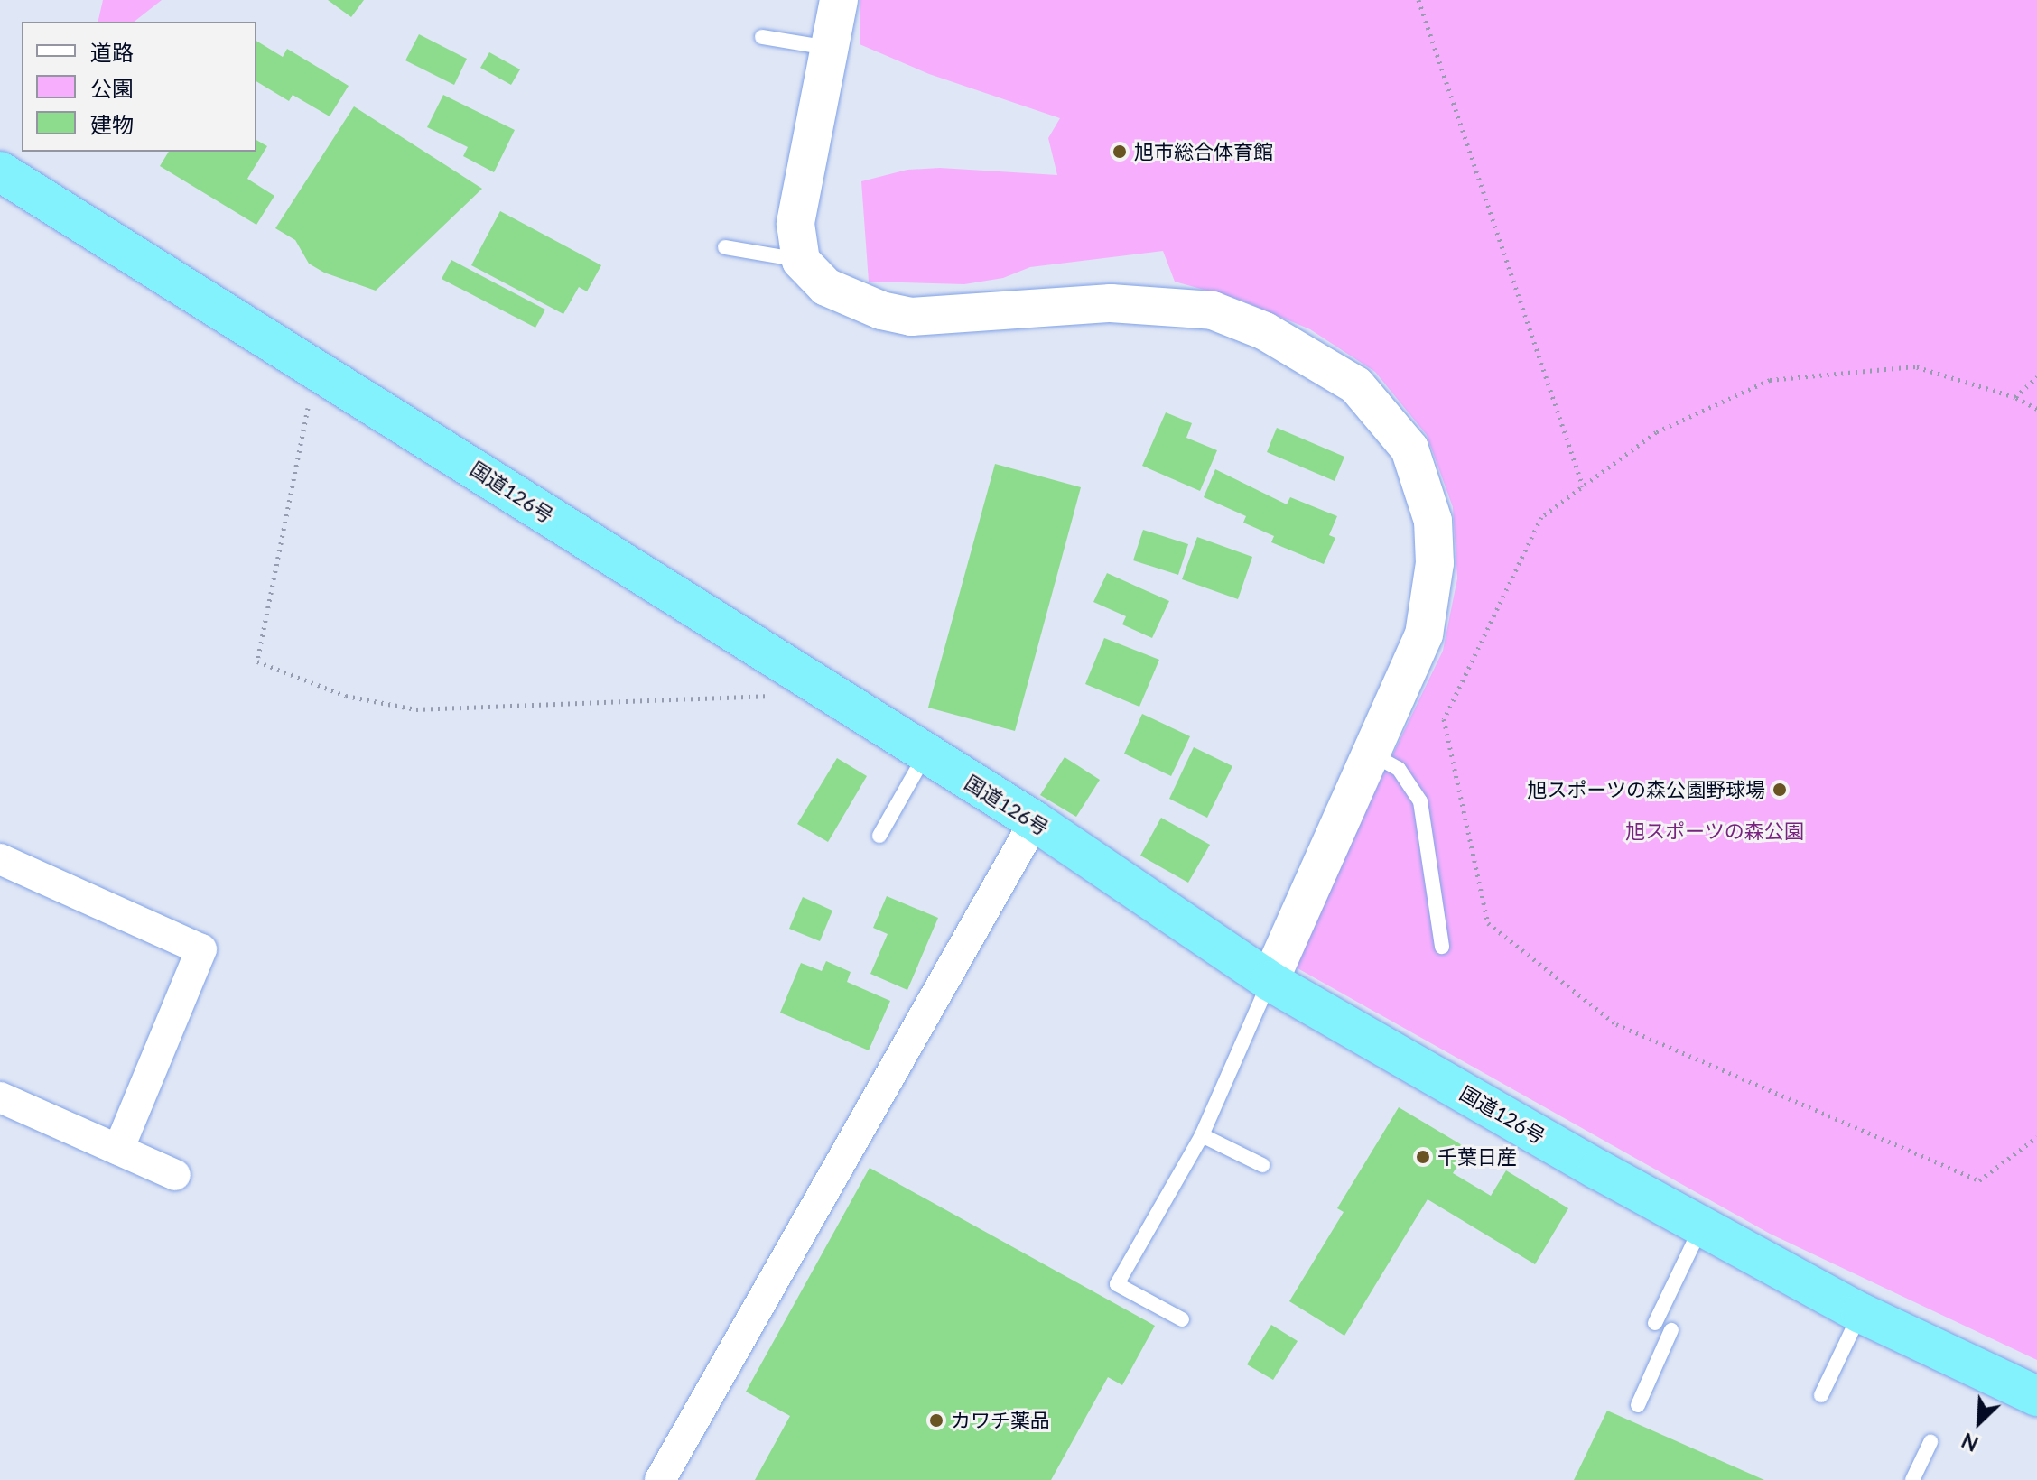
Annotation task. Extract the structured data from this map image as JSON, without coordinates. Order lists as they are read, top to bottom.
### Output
{
  "streets": {
    "highway": ["国道126号"]
  },
  "parks": ["旭スポーツの森公園"],
  "places": [
    "旭市総合体育館",
    "旭スポーツの森公園野球場",
    "千葉日産",
    "カワチ薬品"
  ],
  "legend": ["道路", "公園", "建物"],
  "north": "bottom left"
}
